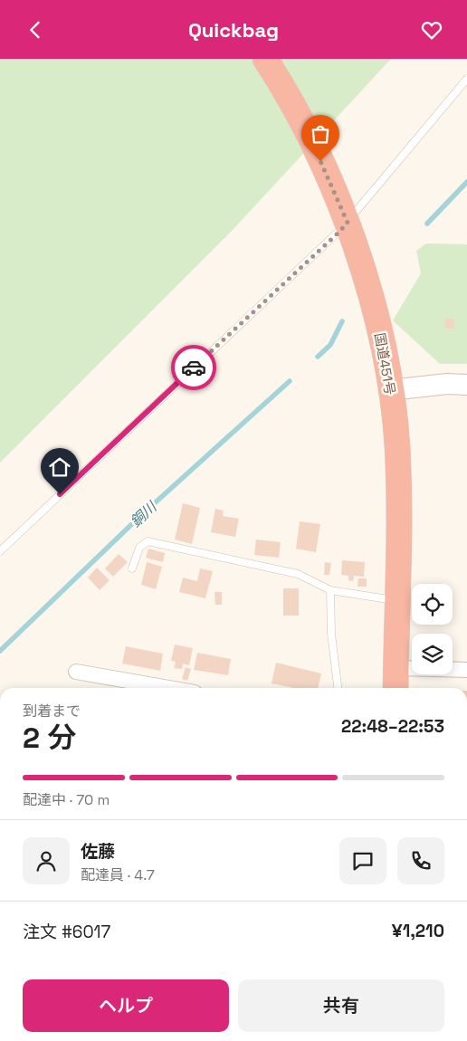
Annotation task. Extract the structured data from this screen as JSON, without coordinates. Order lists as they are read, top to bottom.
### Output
{
  "streets": {
    "highway": ["国道451号"]
  },
  "water": ["銅川"],
  "page": {
    "header": "Quickbag",
    "heading": ["2 分", "到着まで", "22:48–22:53"],
    "panel": [
      "佐藤",
      "配達員 · 4.7",
      "注文 #6017",
      "¥1,210"
    ],
    "bar": "配達中 · 70 m",
    "buttons": ["ヘルプ", "共有"]
  }
}
